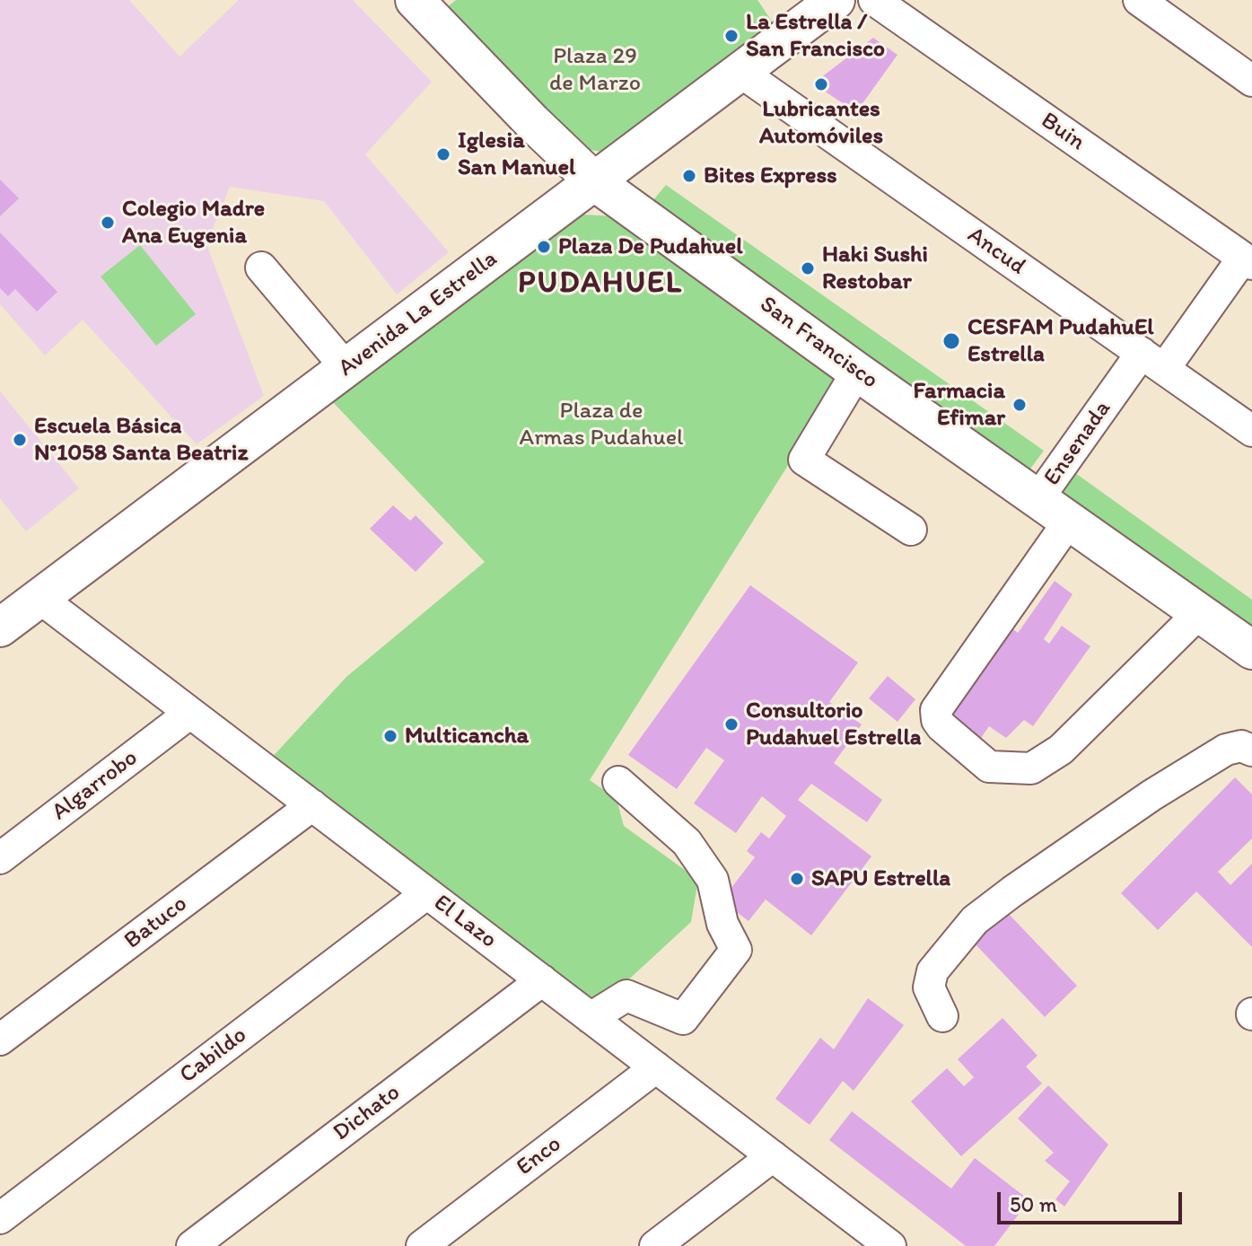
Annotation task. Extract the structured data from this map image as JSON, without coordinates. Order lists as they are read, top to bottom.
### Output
{
  "streets": {
    "main road": ["Avenida La Estrella", "San Francisco"],
    "street": [
      "Buin",
      "Ancud",
      "Ensenada",
      "Algarrobo",
      "El Lazo",
      "Batuco",
      "Cabildo",
      "Dichato",
      "Enco"
    ]
  },
  "crossings": [
    ["Buin", "Ensenada"],
    ["Ancud", "Avenida La Estrella"],
    ["Ancud", "Ensenada"],
    ["Avenida La Estrella", "San Francisco"],
    ["Avenida La Estrella", "El Lazo"],
    ["San Francisco", "Ensenada"],
    ["Algarrobo", "El Lazo"],
    ["El Lazo", "Batuco"],
    ["El Lazo", "Cabildo"],
    ["El Lazo", "Dichato"],
    ["El Lazo", "Enco"]
  ],
  "districts": ["PUDAHUEL"],
  "parks": ["Plaza 29 de Marzo", "Plaza de Armas Pudahuel"],
  "places": [
    "La Estrella / San Francisco",
    "Lubricantes Automóviles",
    "Iglesia San Manuel",
    "Bites Express",
    "Colegio Madre Ana Eugenia",
    "Plaza De Pudahuel",
    "Haki Sushi Restobar",
    "CESFAM PudahuEl Estrella",
    "Farmacia Efimar",
    "Escuela Básica N°1058 Santa Beatriz",
    "Consultorio Pudahuel Estrella",
    "Multicancha",
    "SAPU Estrella"
  ],
  "scale_bar": "50 m"
}
